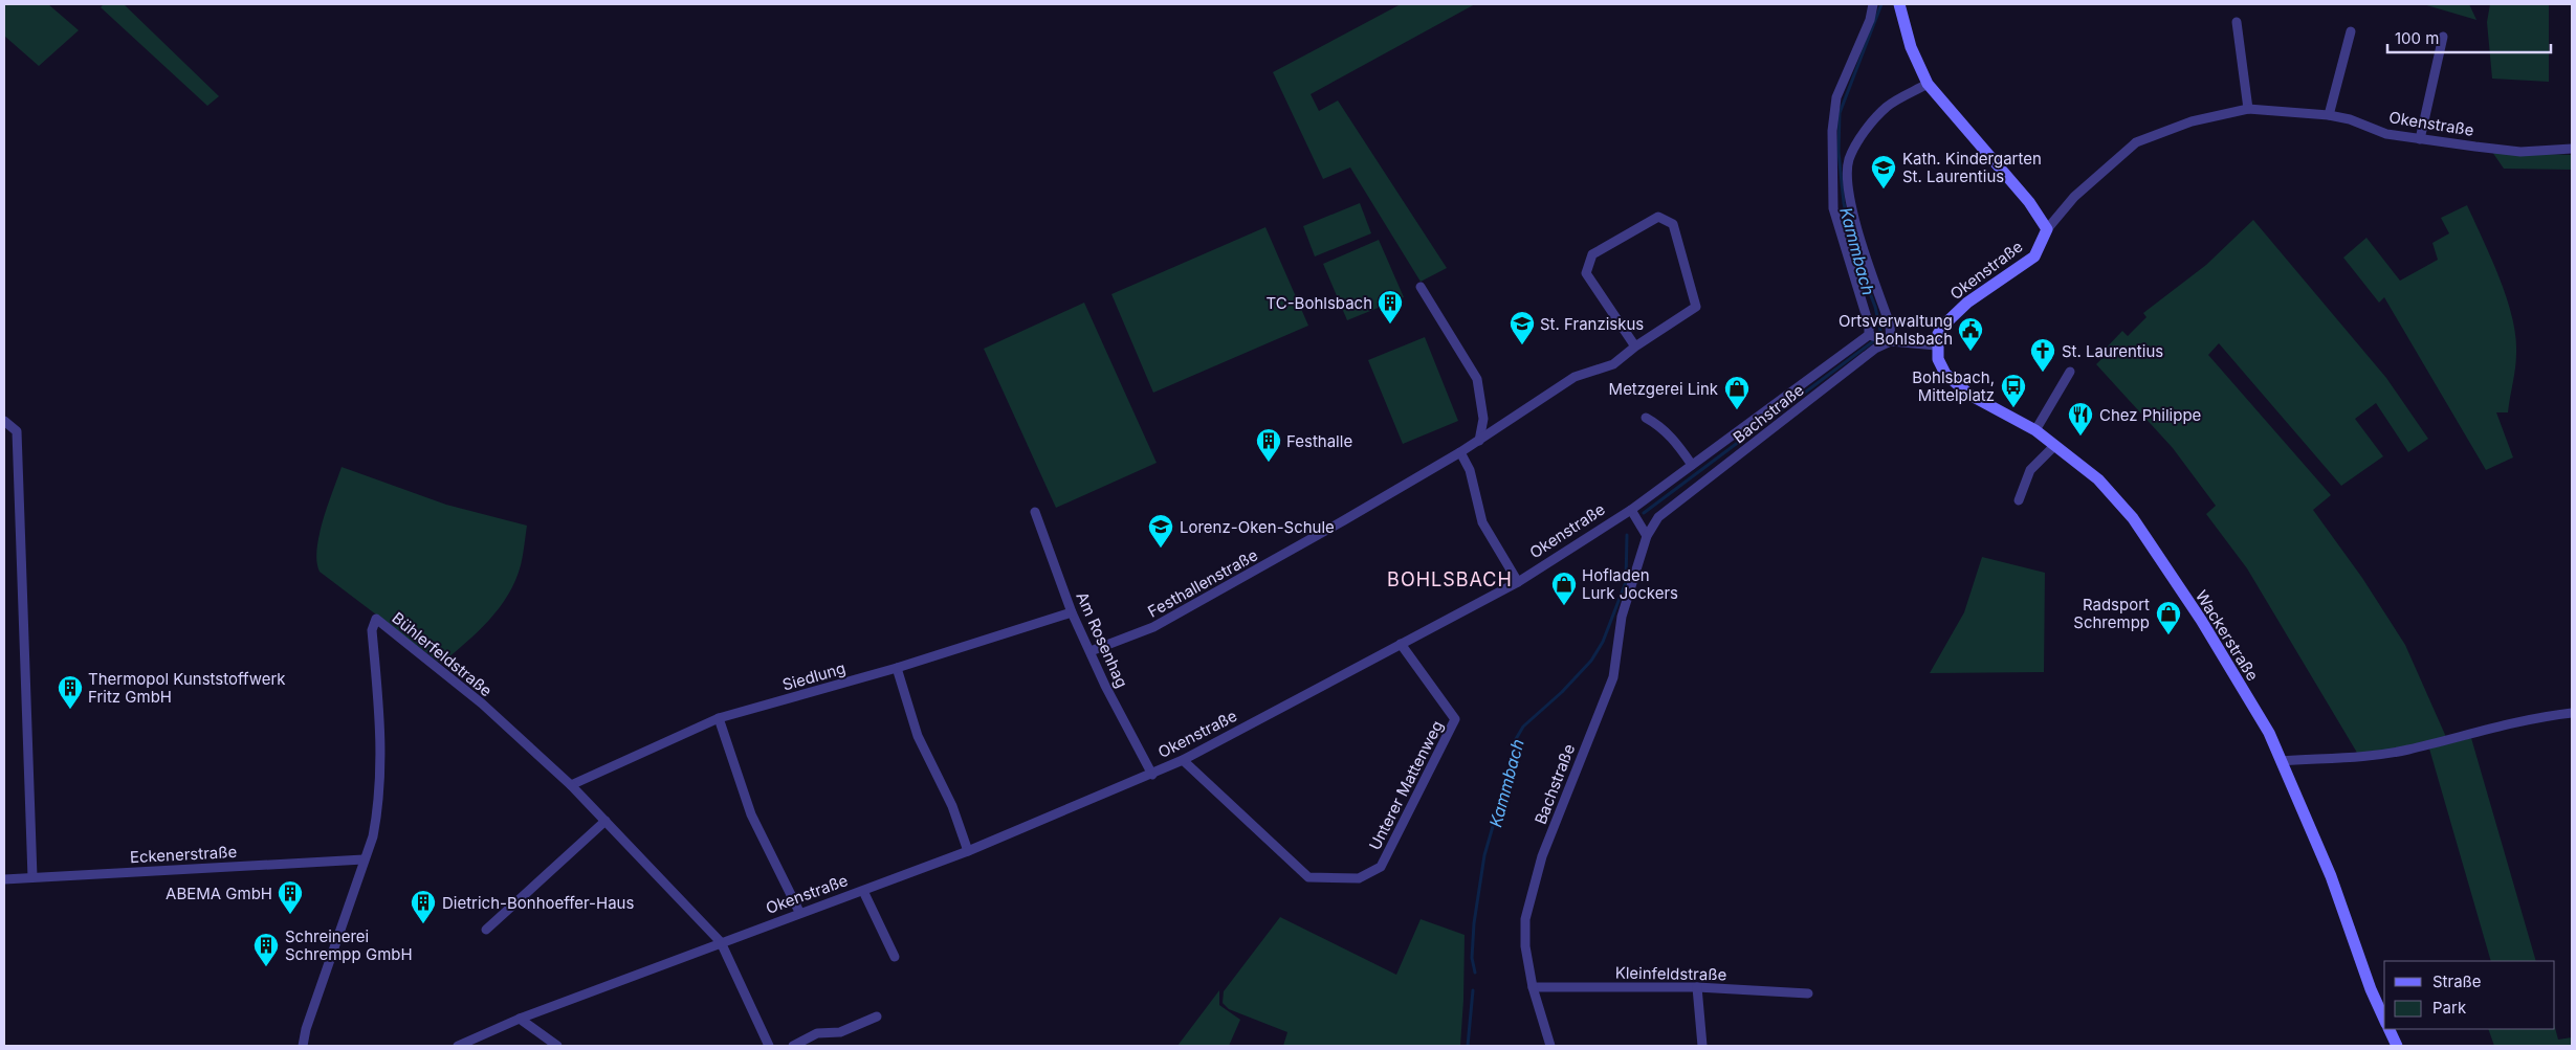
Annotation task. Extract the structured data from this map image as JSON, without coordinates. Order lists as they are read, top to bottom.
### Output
{
  "streets": {
    "street": [
      "Okenstraße",
      "Bachstraße",
      "Festhallenstraße",
      "Wackerstraße",
      "Am Rosenhag",
      "Bühlerfeldstraße",
      "Siedlung",
      "Unterer Mattenweg",
      "Eckenerstraße",
      "Kleinfeldstraße"
    ]
  },
  "crossings": [
    ["Okenstraße", "Wackerstraße"],
    ["Okenstraße", "Am Rosenhag"],
    ["Okenstraße", "Bühlerfeldstraße"],
    ["Okenstraße", "Unterer Mattenweg"],
    ["Bachstraße", "Kleinfeldstraße"],
    ["Festhallenstraße", "Am Rosenhag"],
    ["Am Rosenhag", "Siedlung"],
    ["Bühlerfeldstraße", "Siedlung"],
    ["Bühlerfeldstraße", "Eckenerstraße"]
  ],
  "districts": ["BOHLSBACH"],
  "water": ["Kammbach"],
  "places": {
    "school or university": ["Kath. Kindergarten St. Laurentius", "St. Franziskus", "Lorenz-Oken-Schule"],
    "building": [
      "TC-Bohlsbach",
      "Festhalle",
      "Thermopol Kunststoffwerk Fritz GmbH",
      "ABEMA GmbH",
      "Dietrich-Bonhoeffer-Haus",
      "Schreinerei Schrempp GmbH"
    ],
    "public building": ["Ortsverwaltung Bohlsbach"],
    "church": ["St. Laurentius"],
    "bus stop": ["Bohlsbach, Mittelplatz"],
    "shop": ["Metzgerei Link", "Hofladen Lurk Jockers", "Radsport Schrempp"],
    "restaurant": ["Chez Philippe"]
  },
  "legend": ["Straße", "Park"],
  "scale_bar": "100 m"
}
